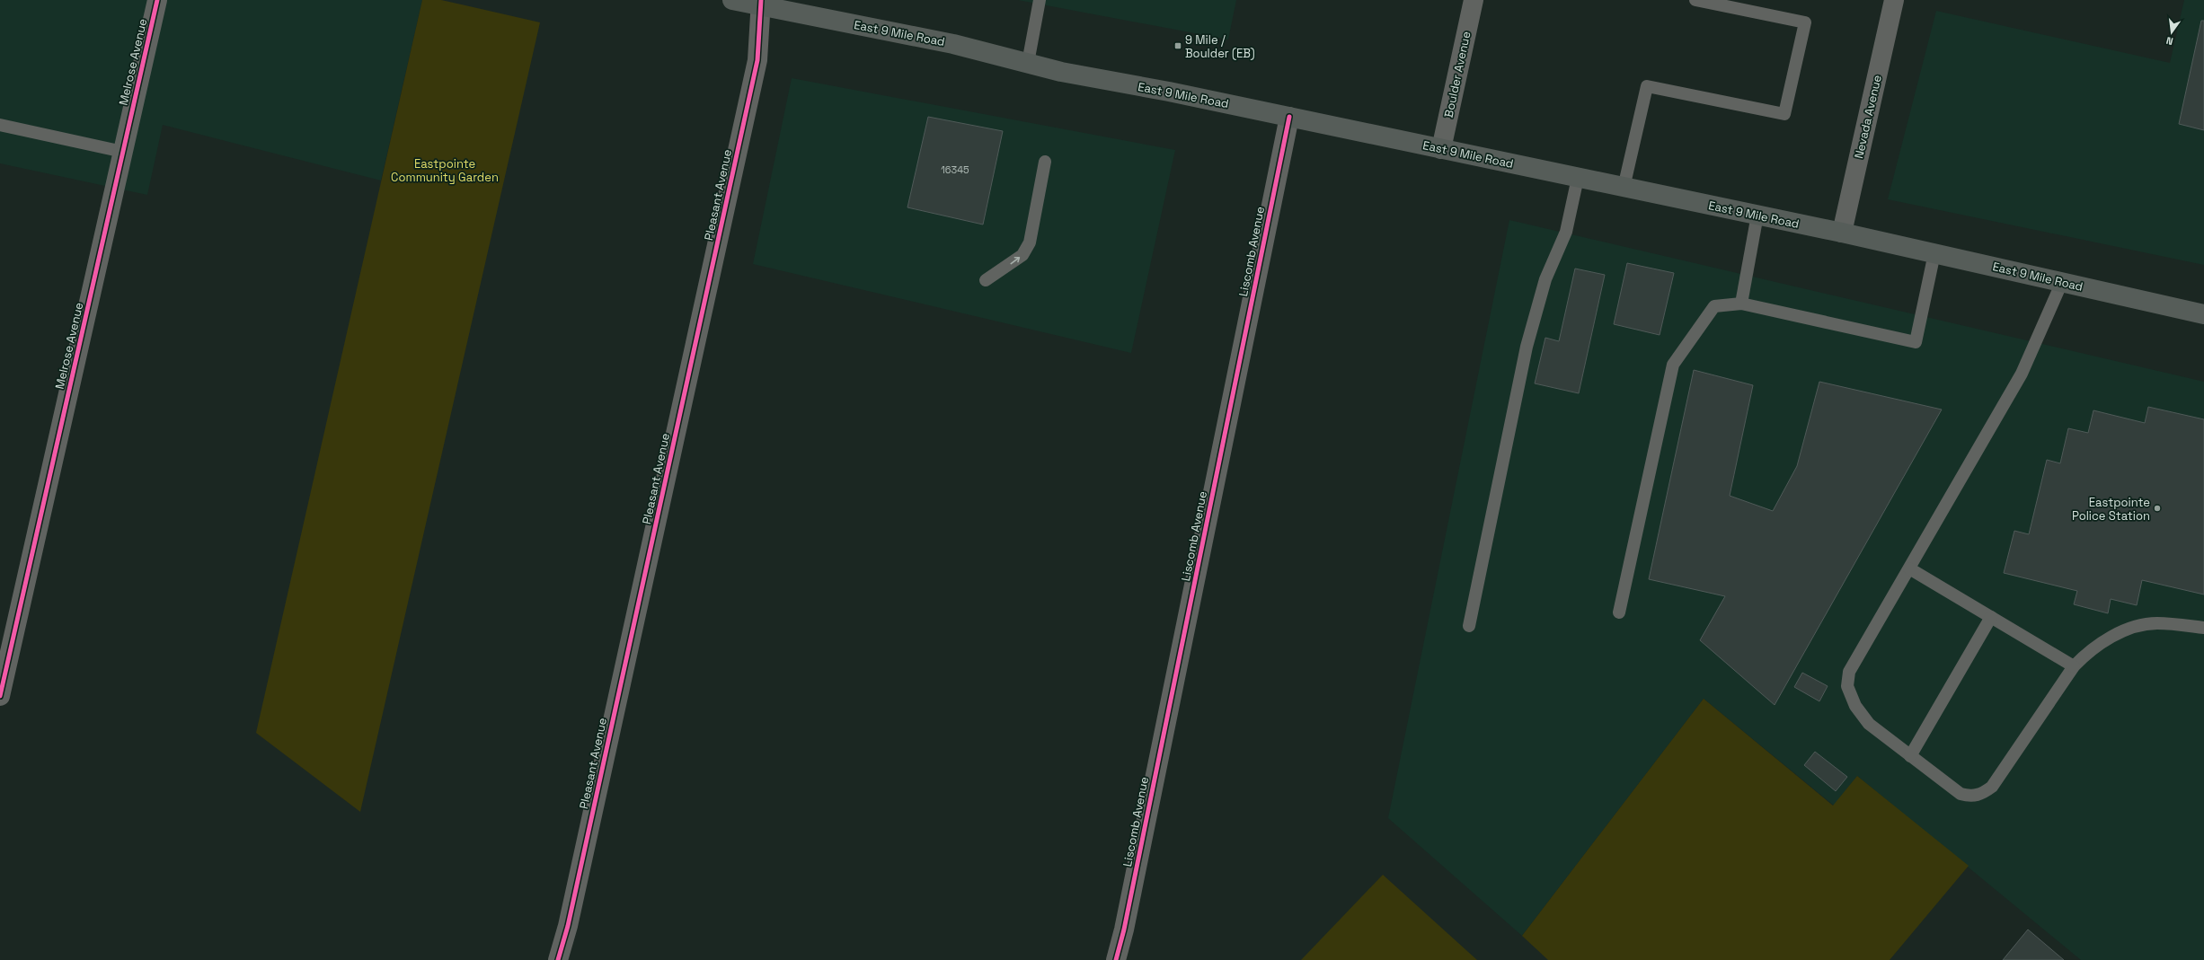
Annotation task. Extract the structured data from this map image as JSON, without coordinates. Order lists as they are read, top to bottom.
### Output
{
  "streets": {
    "main road": ["East 9 Mile Road"],
    "street": [
      "Melrose Avenue",
      "Boulder Avenue",
      "Nevada Avenue",
      "Pleasant Avenue",
      "Liscomb Avenue"
    ]
  },
  "crossings": [
    ["East 9 Mile Road", "Boulder Avenue"],
    ["East 9 Mile Road", "Nevada Avenue"],
    ["East 9 Mile Road", "Pleasant Avenue"],
    ["East 9 Mile Road", "Liscomb Avenue"]
  ],
  "parks": ["Eastpointe Community Garden"],
  "places": {
    "transit": ["9 Mile / Boulder (EB)"],
    "other": ["Eastpointe Police Station"]
  },
  "house_numbers": ["16345"],
  "north": "bottom"
}
